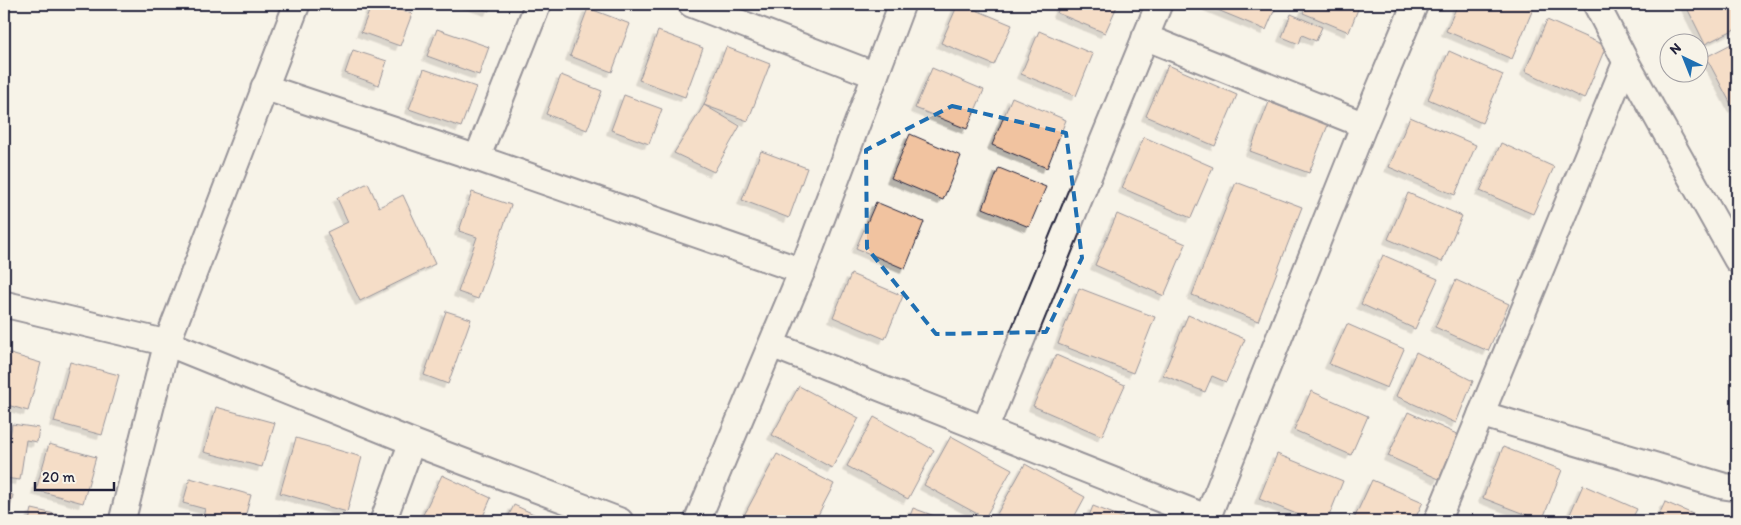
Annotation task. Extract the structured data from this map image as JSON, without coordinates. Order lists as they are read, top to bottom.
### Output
{
  "scale_bar": "20 m",
  "north": "top left"
}
